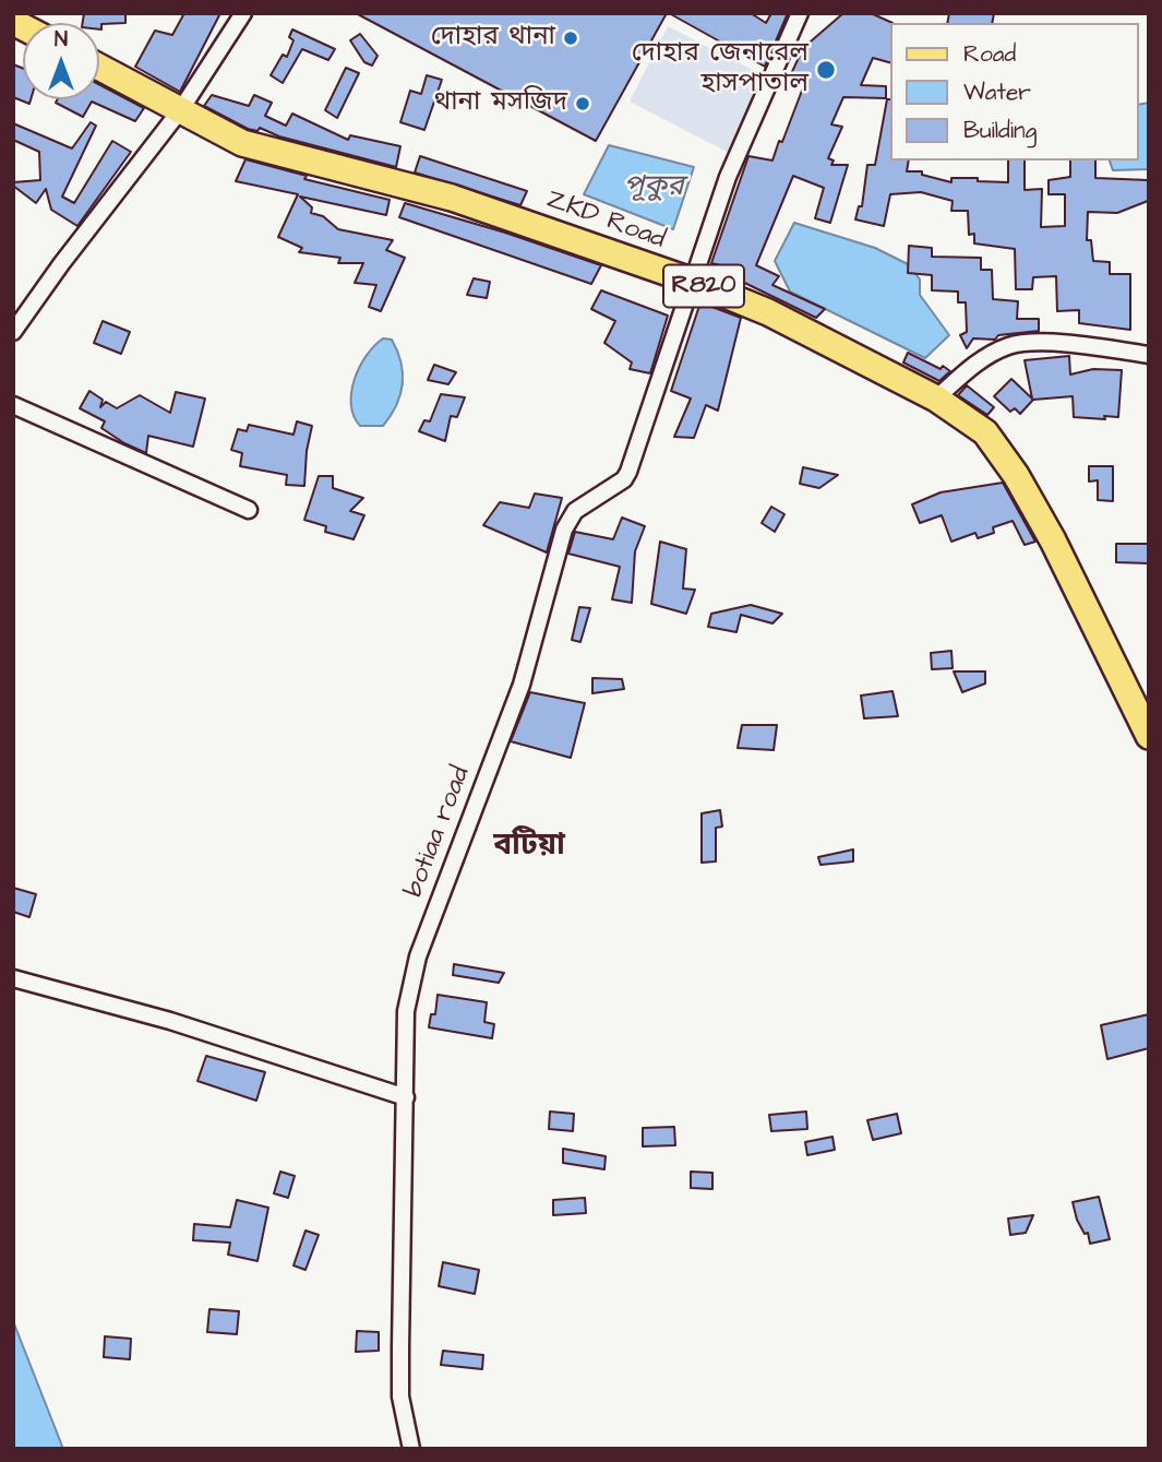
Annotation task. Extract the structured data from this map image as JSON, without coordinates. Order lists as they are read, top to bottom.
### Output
{
  "streets": {
    "main road": ["ZKD Road", "R820"],
    "street": ["botiaa road"]
  },
  "crossings": [
    ["ZKD Road", "botiaa road"]
  ],
  "districts": ["বটিয়া"],
  "water": ["পূকুর"],
  "places": ["দোহার থানা", "দোহার জেনারেল হাসপাতাল", "থানা মসজিদ"],
  "legend": ["Road", "Water", "Building"],
  "north": "top"
}
